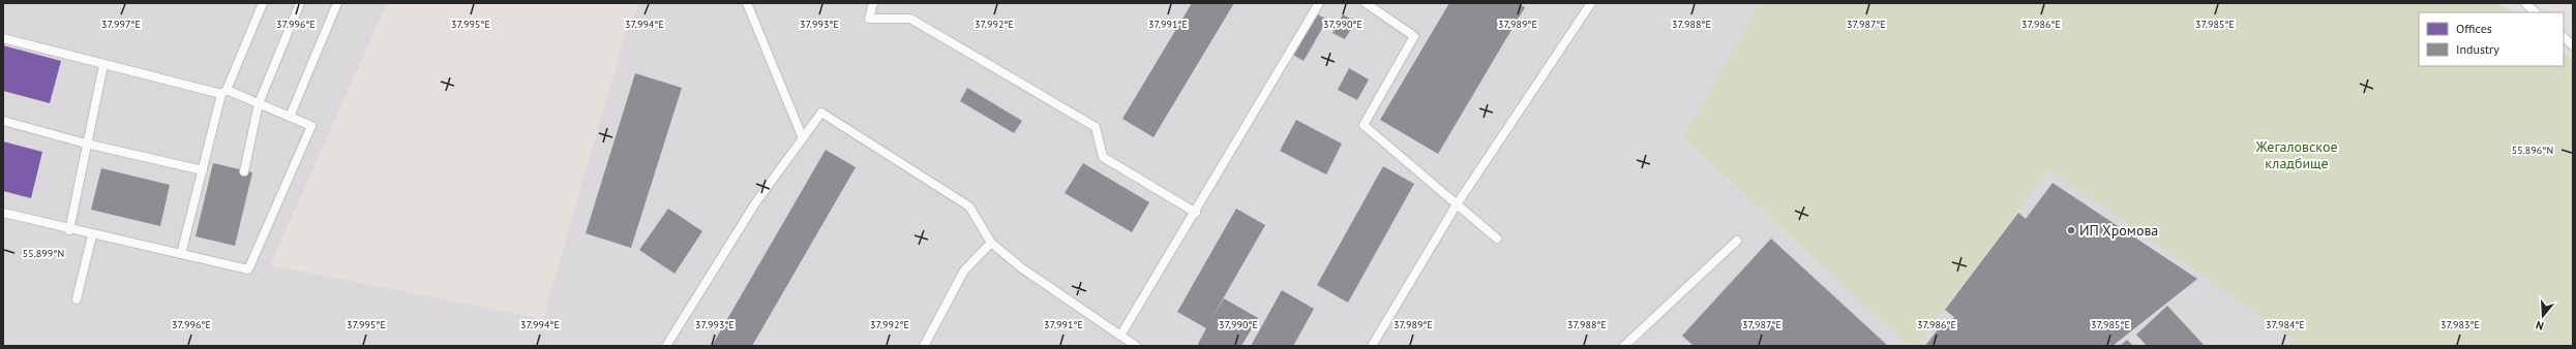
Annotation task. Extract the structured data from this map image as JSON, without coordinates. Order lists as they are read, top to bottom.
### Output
{
  "parks": ["Жегаловское кладбище"],
  "places": ["ИП Хромова"],
  "legend": ["Offices", "Industry"],
  "north": "bottom",
  "coordinates": [
    "37.997°E",
    "37.996°E",
    "37.995°E",
    "37.994°E",
    "37.993°E",
    "37.992°E",
    "37.991°E",
    "37.990°E",
    "37.989°E",
    "37.988°E",
    "37.987°E",
    "37.986°E",
    "37.985°E",
    "55.896°N",
    "55.899°N",
    "37.984°E",
    "37.983°E"
  ]
}
